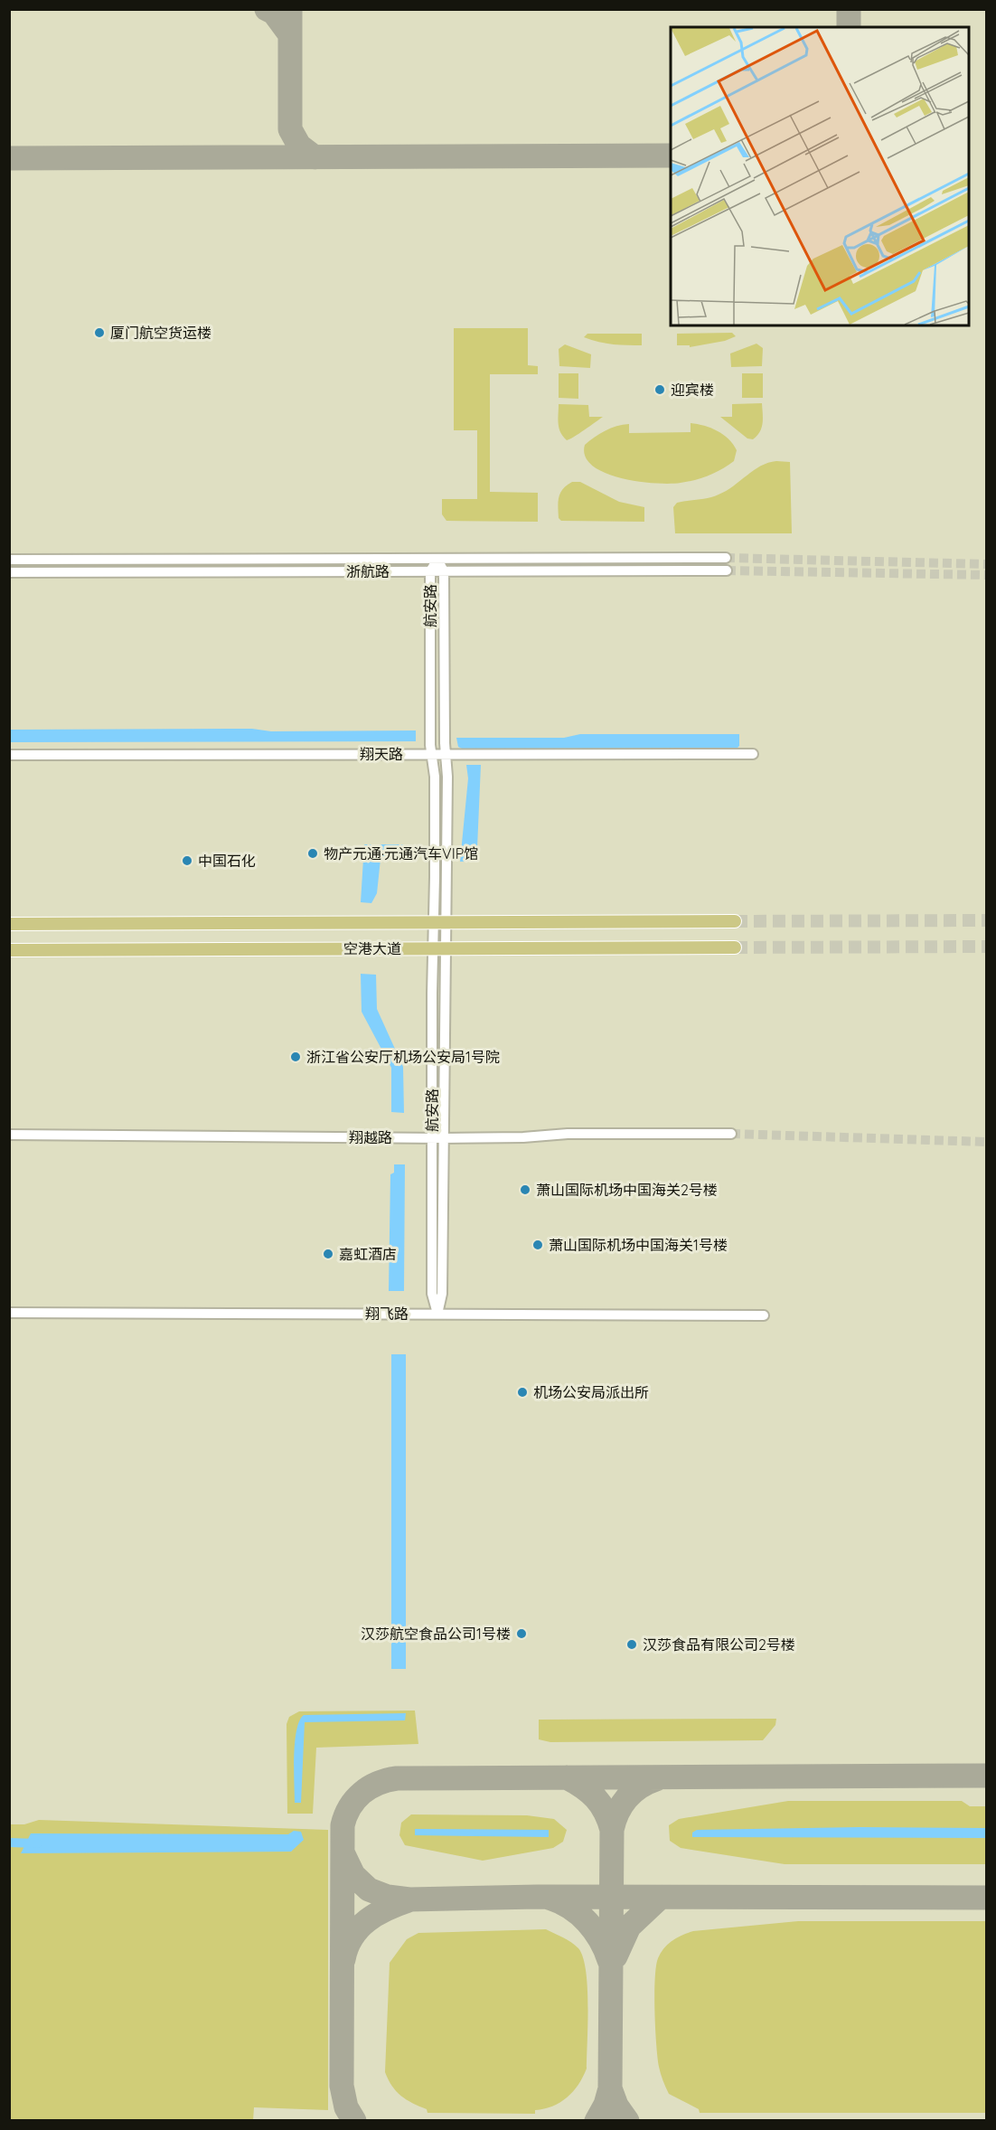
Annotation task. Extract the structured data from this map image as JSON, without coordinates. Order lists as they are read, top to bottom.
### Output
{
  "streets": {
    "main road": ["空港大道"],
    "street": [
      "浙航路",
      "航安路",
      "翔天路",
      "翔越路",
      "翔飞路"
    ]
  },
  "crossings": [
    ["浙航路", "航安路"],
    ["航安路", "翔天路"],
    ["航安路", "空港大道"],
    ["航安路", "翔越路"],
    ["航安路", "翔飞路"]
  ],
  "places": [
    "厦门航空货运楼",
    "迎宾楼",
    "物产元通·元通汽车VIP馆",
    "中国石化",
    "浙江省公安厅机场公安局1号院",
    "萧山国际机场中国海关2号楼",
    "萧山国际机场中国海关1号楼",
    "嘉虹酒店",
    "机场公安局派出所",
    "汉莎航空食品公司1号楼",
    "汉莎食品有限公司2号楼"
  ]
}
